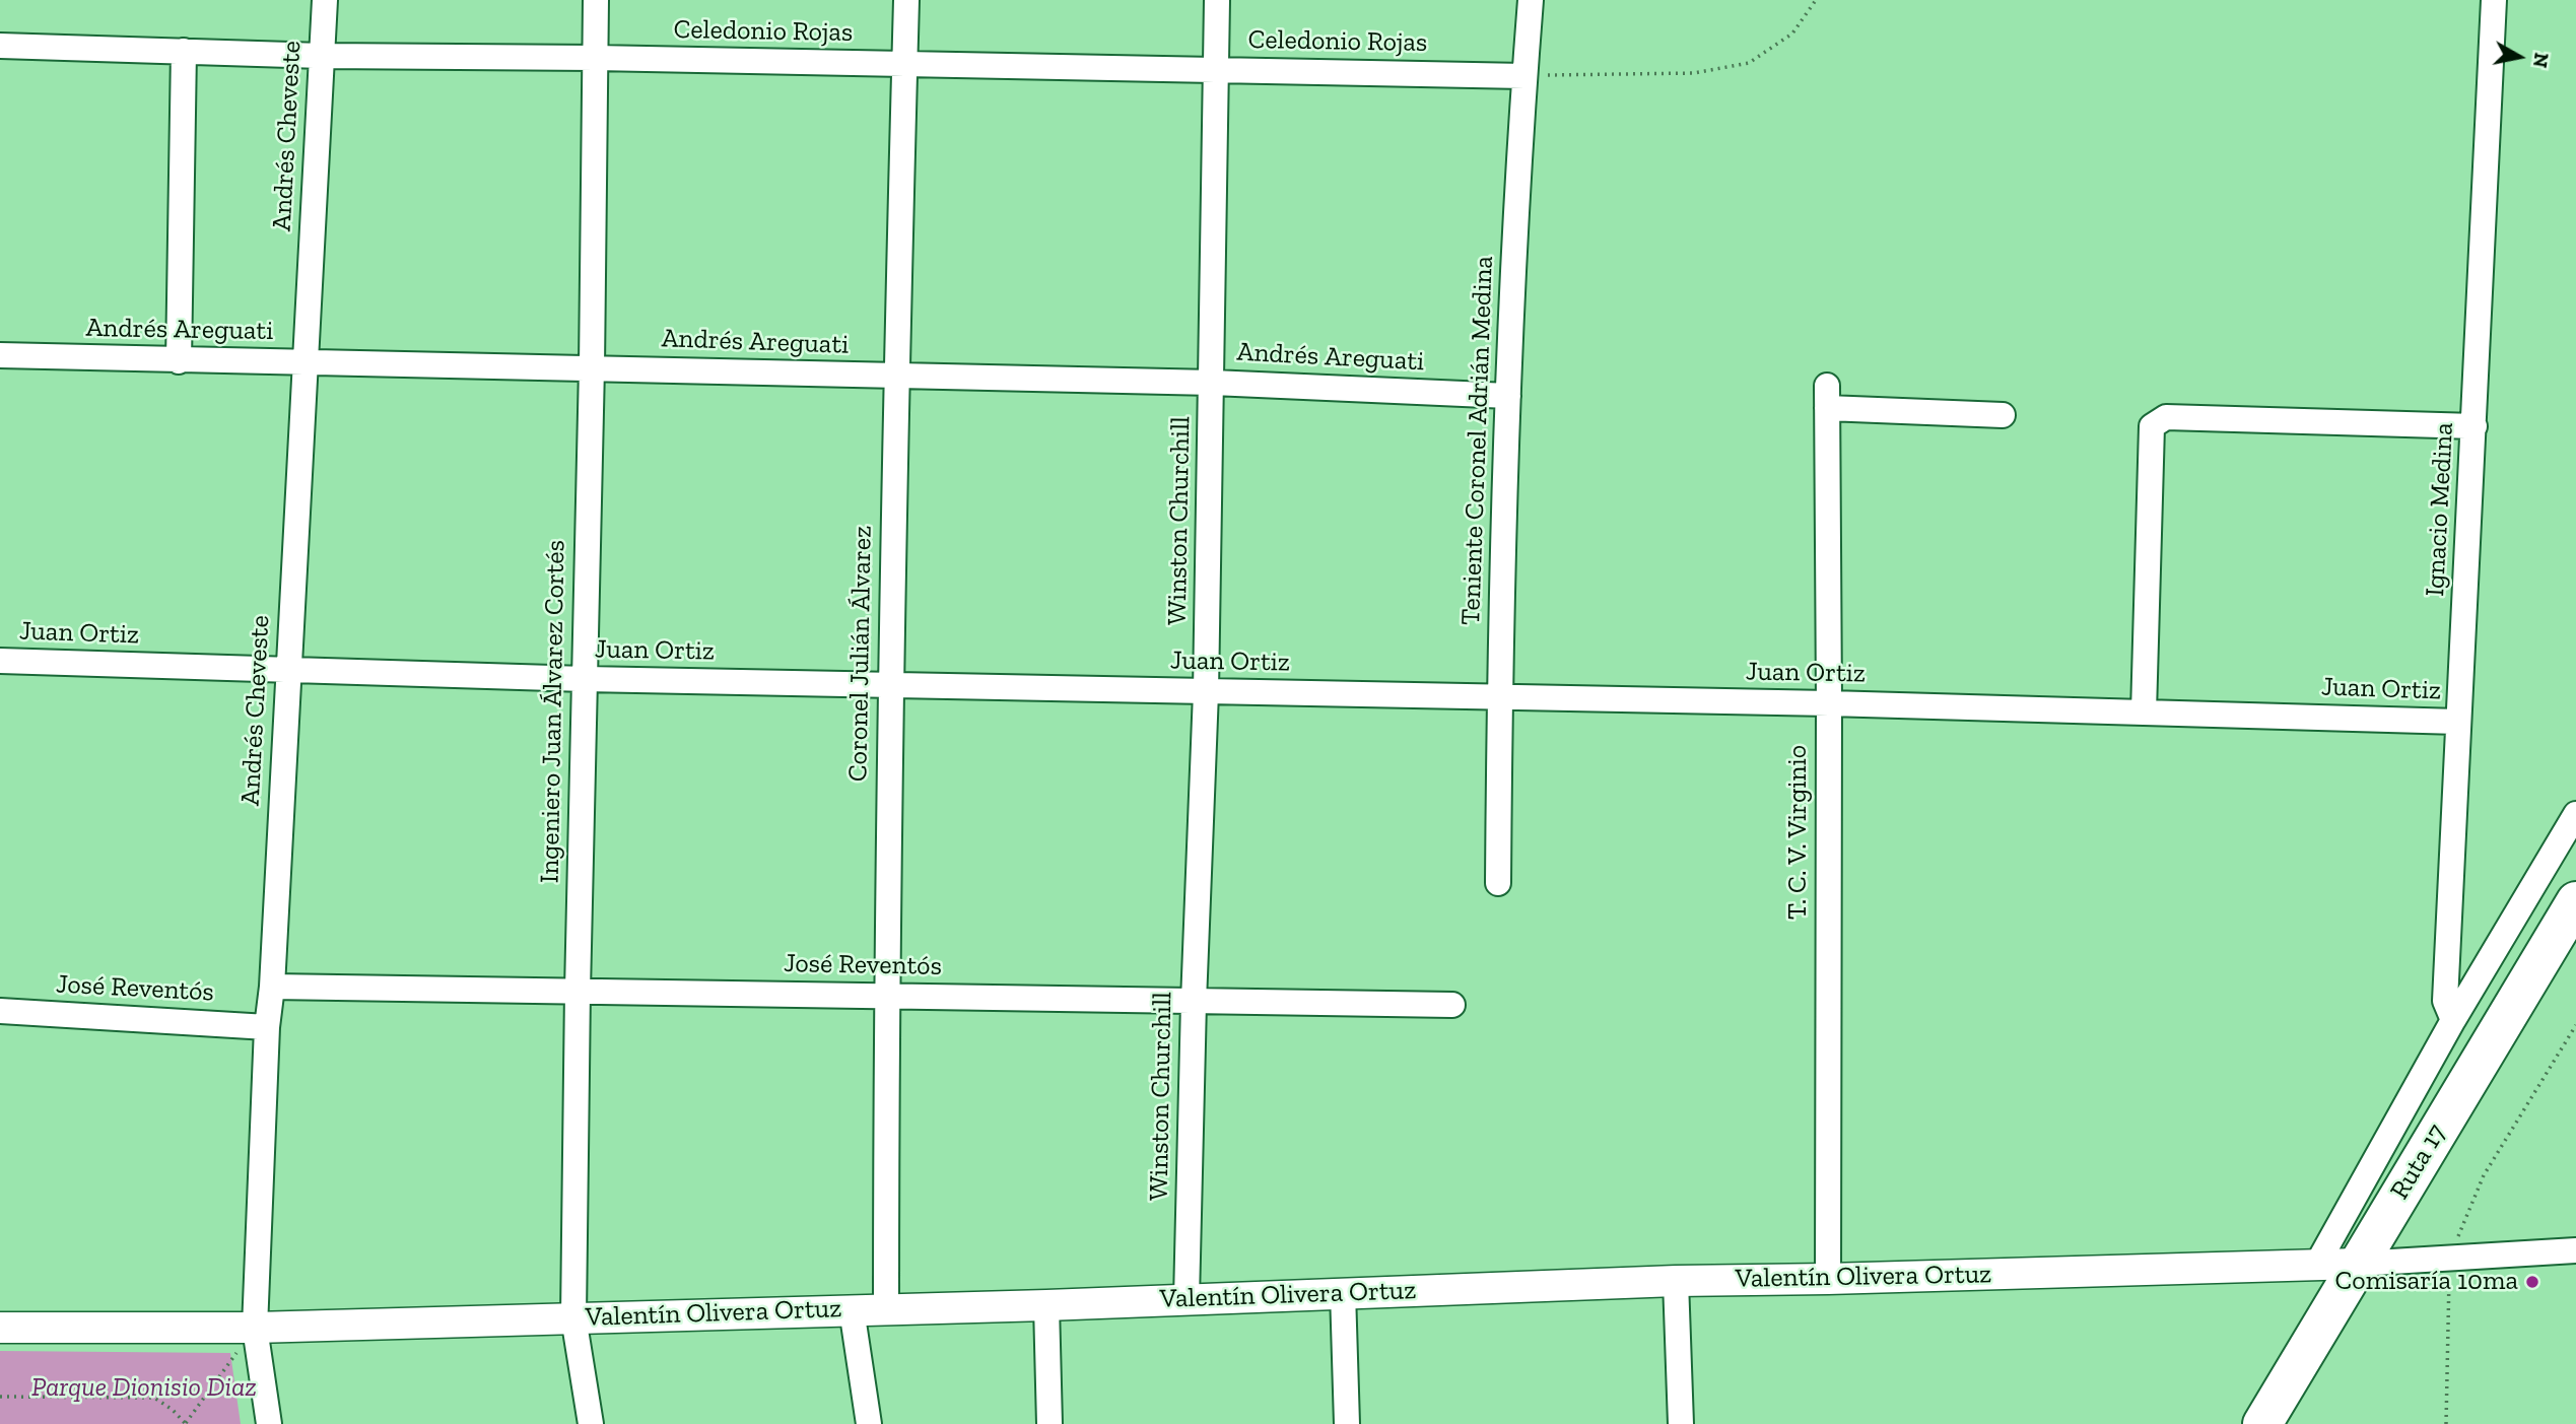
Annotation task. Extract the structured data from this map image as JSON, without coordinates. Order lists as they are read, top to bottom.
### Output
{
  "streets": {
    "highway": ["Ruta 17"],
    "street": [
      "Celedonio Rojas",
      "Andrés Cheveste",
      "Andrés Areguati",
      "Teniente Coronel Adrián Medina",
      "Ignacio Medina",
      "Winston Churchill",
      "Juan Ortiz",
      "Coronel Julián Álvarez",
      "Ingeniero Juan Álvarez Cortés",
      "T. C. V. Virginio",
      "José Reventós",
      "Valentín Olivera Ortuz"
    ]
  },
  "crossings": [
    ["Celedonio Rojas", "Andrés Cheveste"],
    ["Celedonio Rojas", "Teniente Coronel Adrián Medina"],
    ["Celedonio Rojas", "Winston Churchill"],
    ["Celedonio Rojas", "Coronel Julián Álvarez"],
    ["Celedonio Rojas", "Ingeniero Juan Álvarez Cortés"],
    ["Andrés Cheveste", "Andrés Areguati"],
    ["Andrés Cheveste", "Juan Ortiz"],
    ["Andrés Cheveste", "José Reventós"],
    ["Andrés Cheveste", "Valentín Olivera Ortuz"],
    ["Andrés Areguati", "Teniente Coronel Adrián Medina"],
    ["Andrés Areguati", "Winston Churchill"],
    ["Andrés Areguati", "Coronel Julián Álvarez"],
    ["Andrés Areguati", "Ingeniero Juan Álvarez Cortés"],
    ["Teniente Coronel Adrián Medina", "Juan Ortiz"],
    ["Ignacio Medina", "Juan Ortiz"],
    ["Ignacio Medina", "Ruta 17"],
    ["Winston Churchill", "Juan Ortiz"],
    ["Winston Churchill", "José Reventós"],
    ["Winston Churchill", "Valentín Olivera Ortuz"],
    ["Juan Ortiz", "Coronel Julián Álvarez"],
    ["Juan Ortiz", "Ingeniero Juan Álvarez Cortés"],
    ["Juan Ortiz", "T. C. V. Virginio"],
    ["Coronel Julián Álvarez", "José Reventós"],
    ["Coronel Julián Álvarez", "Valentín Olivera Ortuz"],
    ["Ingeniero Juan Álvarez Cortés", "José Reventós"],
    ["Ingeniero Juan Álvarez Cortés", "Valentín Olivera Ortuz"],
    ["T. C. V. Virginio", "Valentín Olivera Ortuz"],
    ["Ruta 17", "Valentín Olivera Ortuz"]
  ],
  "parks": ["Parque Dionisio Diaz"],
  "places": ["Comisaría 10ma"],
  "north": "right"
}
